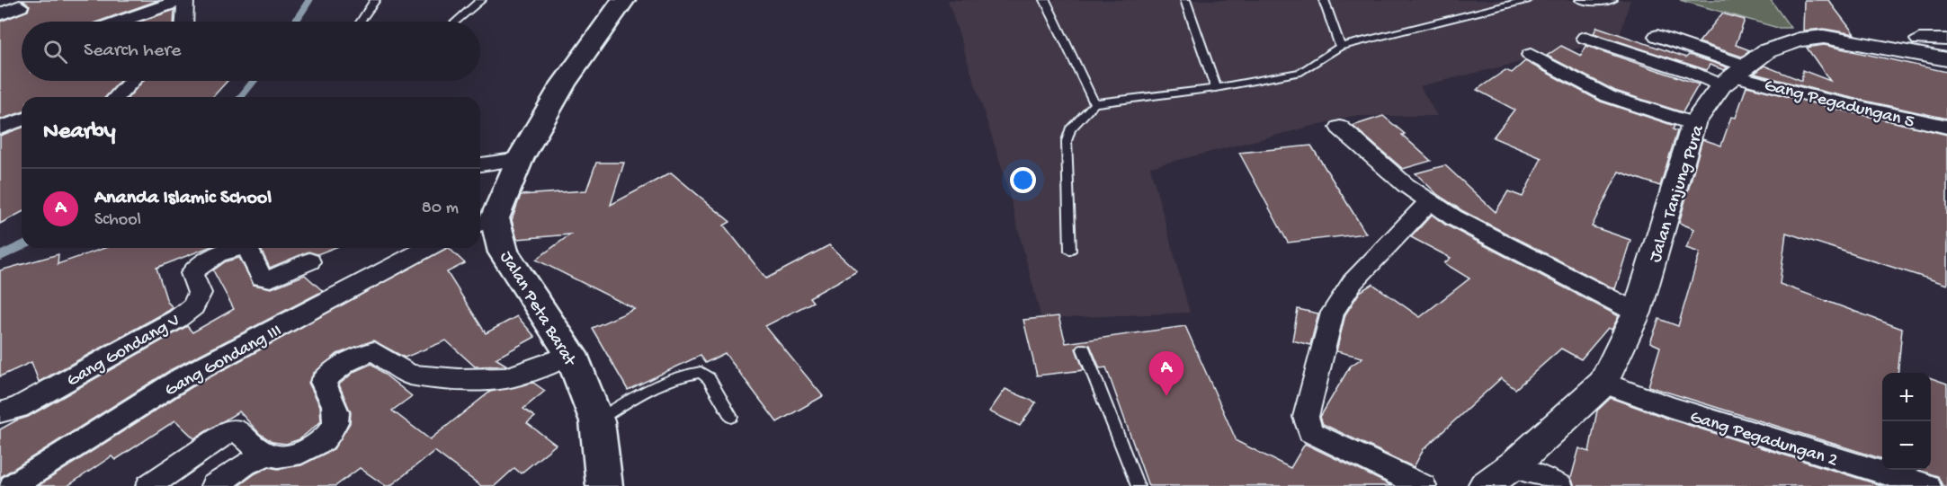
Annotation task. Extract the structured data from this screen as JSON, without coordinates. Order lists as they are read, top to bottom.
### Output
{
  "streets": {
    "main road": ["Jalan Peta Barat"],
    "street": [
      "Gang Pegadungan 5",
      "Jalan Tanjung Pura",
      "Gang Gondang V",
      "Gang Gondang III",
      "Gang Pegadungan 2"
    ]
  },
  "crossings": [
    ["Gang Pegadungan 5", "Jalan Tanjung Pura"],
    ["Jalan Tanjung Pura", "Gang Pegadungan 2"]
  ],
  "page": {
    "search": "Search here",
    "heading": "Nearby",
    "list": [
      {
        "mark": "A",
        "name": "Ananda Islamic School",
        "note": "School",
        "value": "80 m"
      }
    ],
    "pins": "A",
    "map_buttons": ["+", "−"]
  }
}
